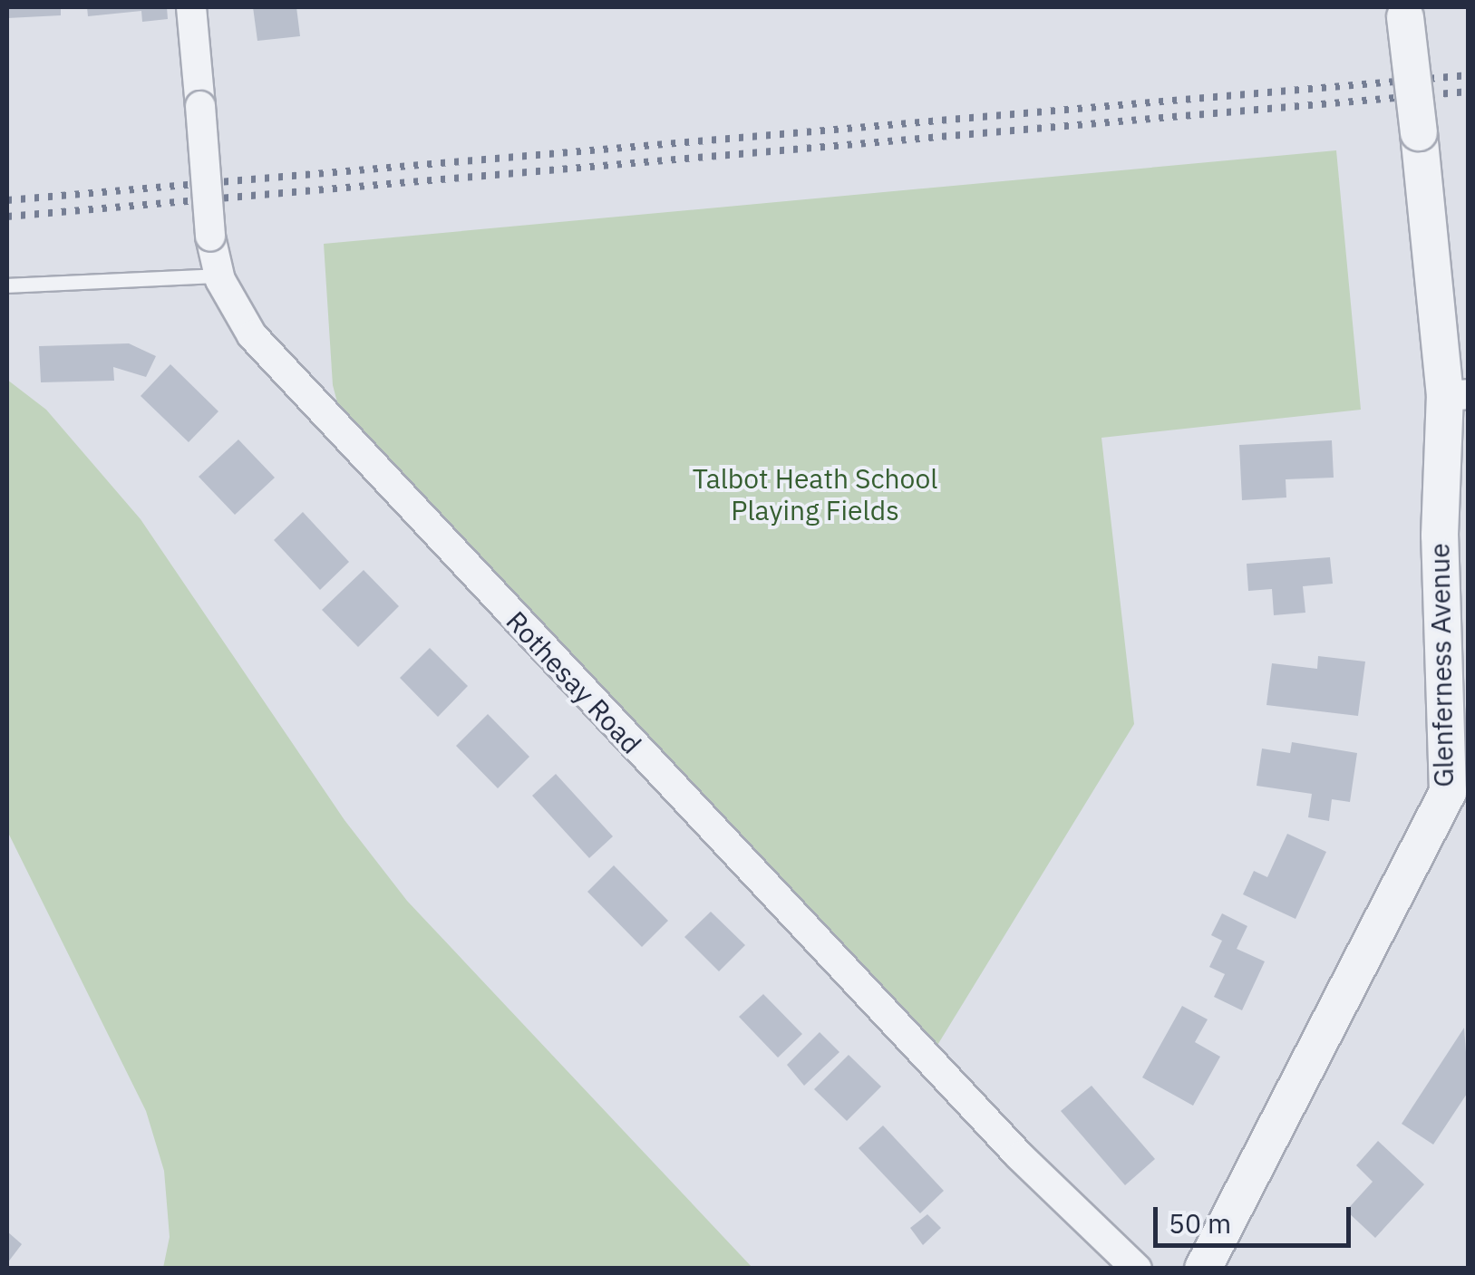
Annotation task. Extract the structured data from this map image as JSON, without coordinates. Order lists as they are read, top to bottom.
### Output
{
  "streets": {
    "street": ["Glenferness Avenue", "Rothesay Road"]
  },
  "parks": ["Talbot Heath School Playing Fields"],
  "scale_bar": "50 m"
}
